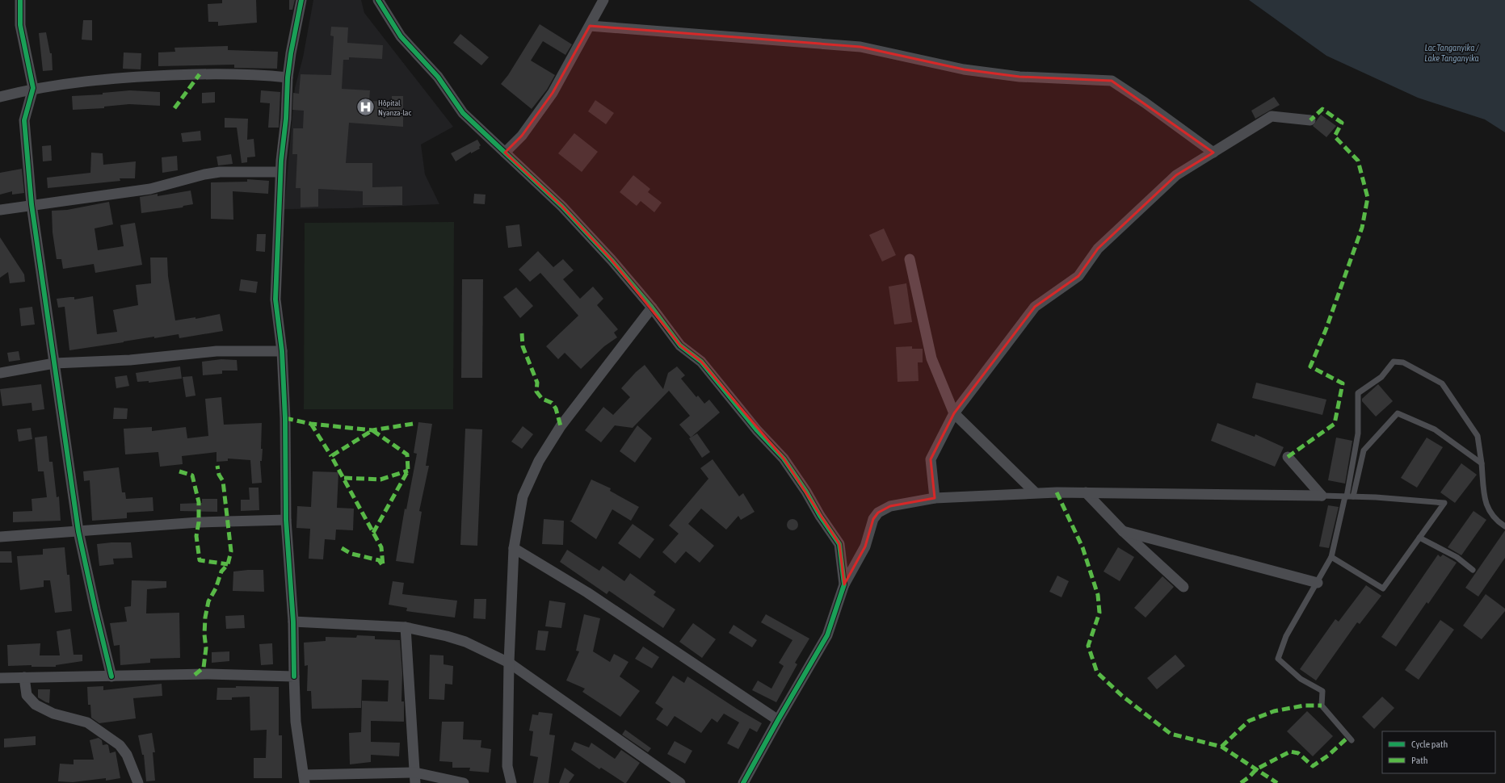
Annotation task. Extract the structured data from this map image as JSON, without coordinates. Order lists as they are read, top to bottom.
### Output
{
  "water": ["Lac Tanganyika / Lake Tanganyika"],
  "places": {
    "hospital": ["Hôpital Nyanza-lac"]
  },
  "legend": ["Cycle path", "Path"]
}
